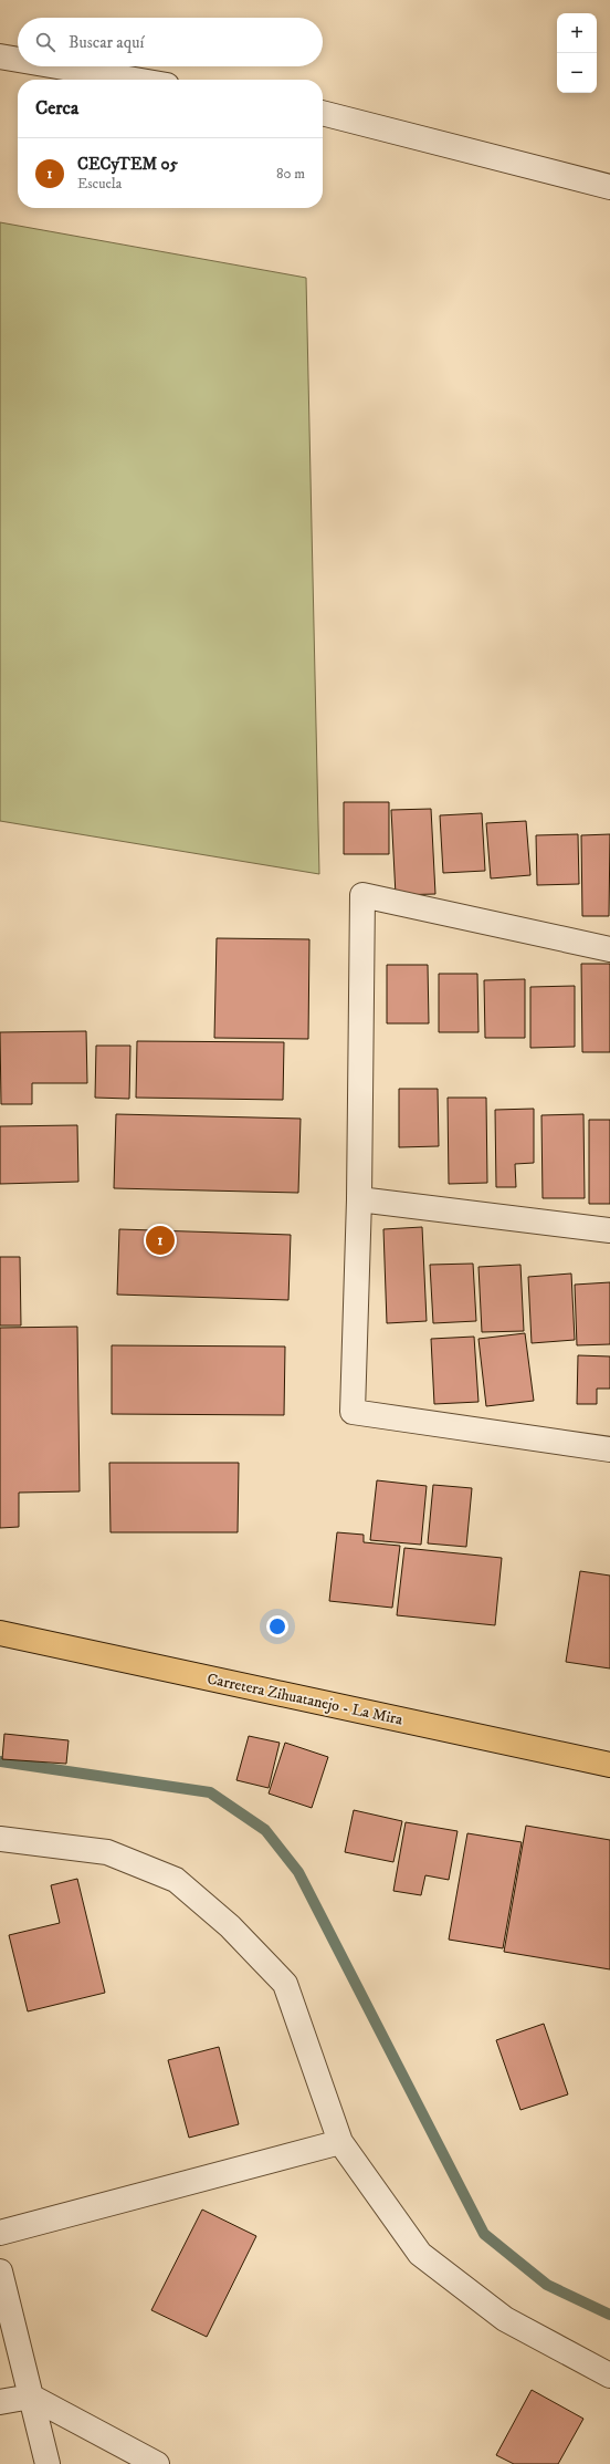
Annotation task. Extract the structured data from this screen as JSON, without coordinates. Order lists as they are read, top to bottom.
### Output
{
  "streets": {
    "highway": ["Carretera Zihuatanejo - La Mira"]
  },
  "page": {
    "map_buttons": ["+", "−"],
    "search": "Buscar aquí",
    "heading": "Cerca",
    "list": [
      {
        "mark": "1",
        "name": "CECyTEM 05",
        "note": "Escuela",
        "value": "80 m"
      }
    ],
    "pins": "1"
  }
}
